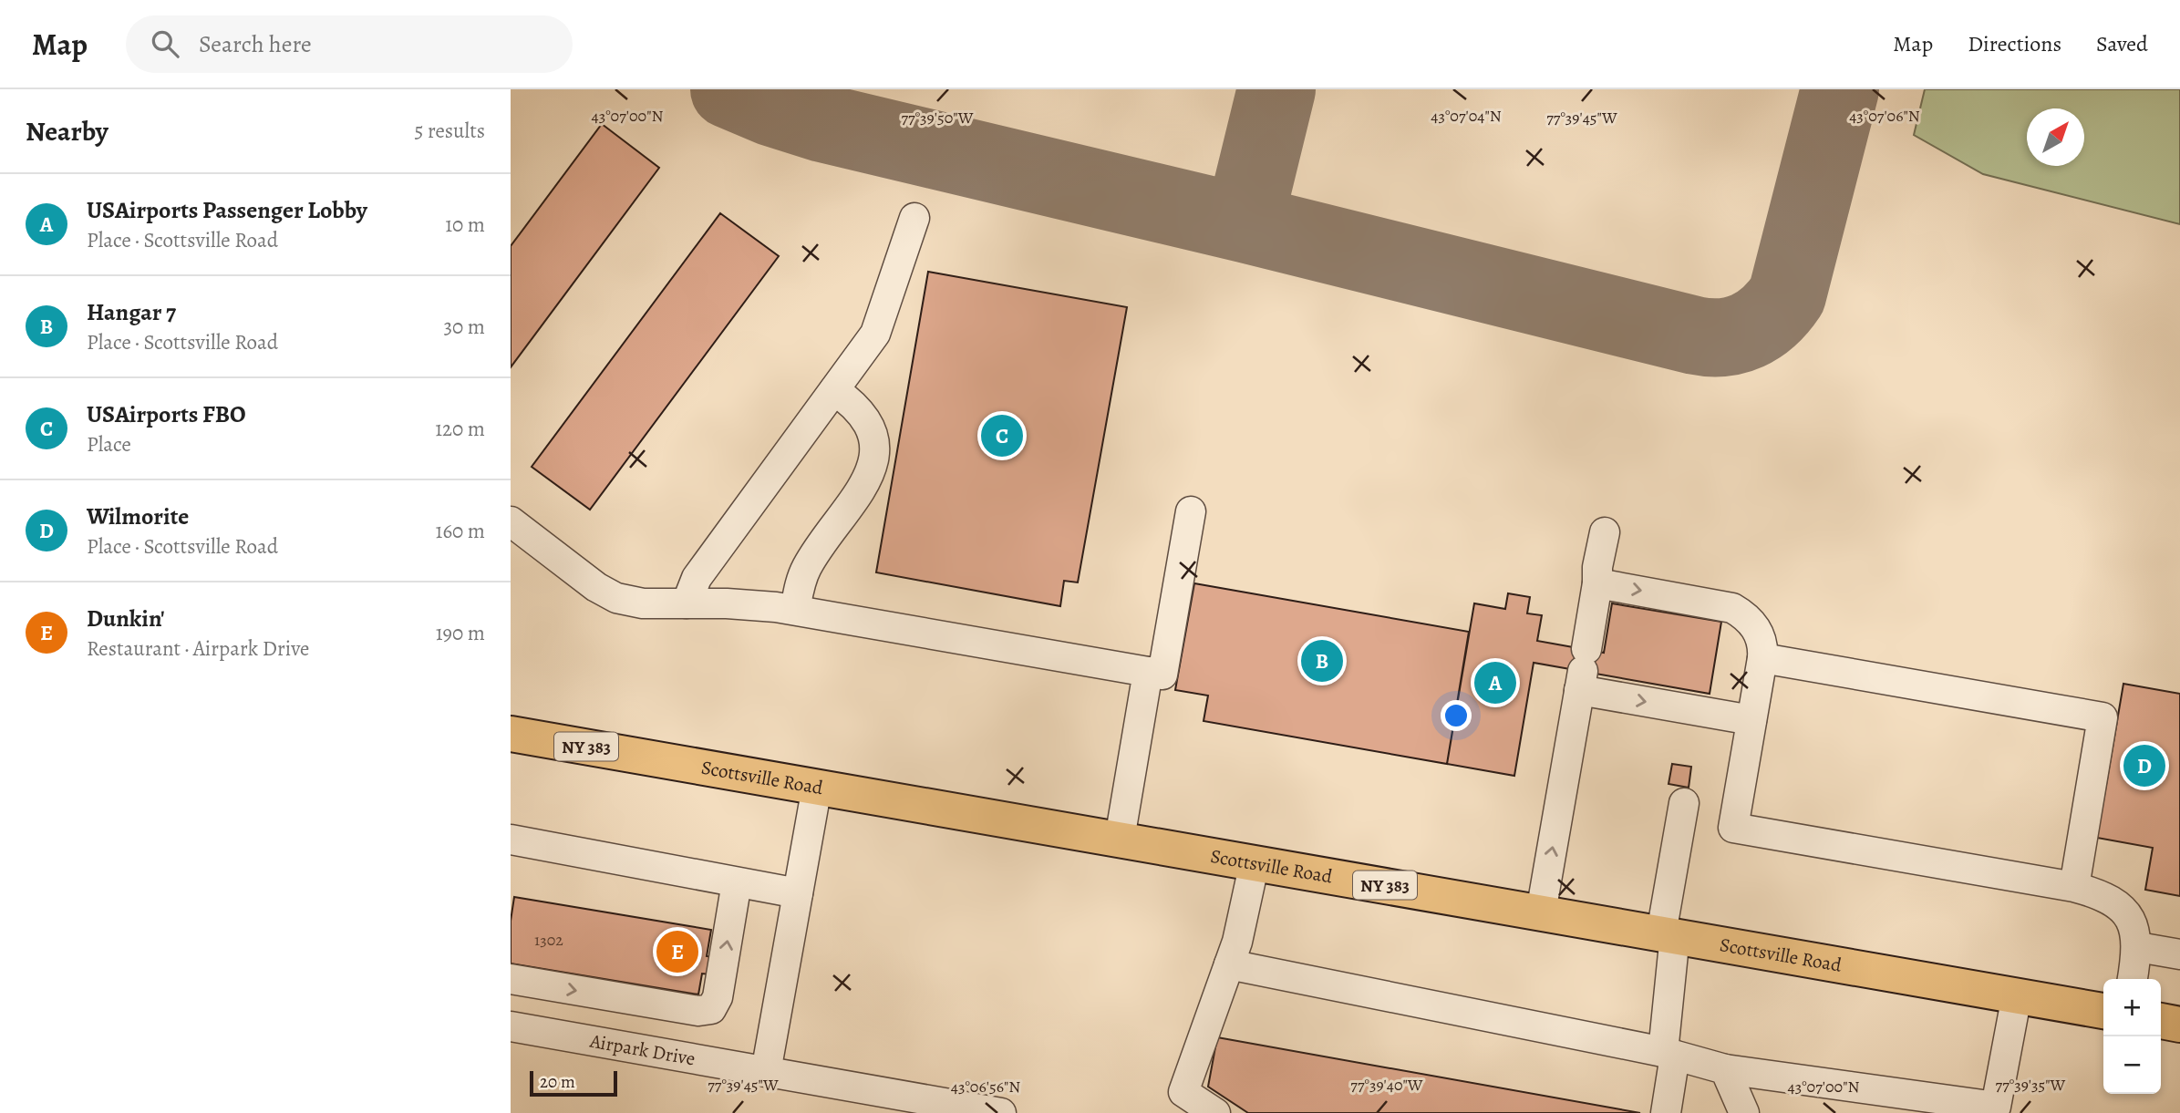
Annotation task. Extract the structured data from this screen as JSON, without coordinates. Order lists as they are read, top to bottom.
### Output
{
  "streets": {
    "main road": ["NY 383", "Scottsville Road"],
    "street": ["Airpark Drive"]
  },
  "house_numbers": ["1302"],
  "scale_bar": "20 m",
  "north": "top right",
  "page": {
    "header": "Map",
    "search": "Search here",
    "nav": ["Map", "Directions", "Saved"],
    "heading": ["Nearby", "5 results"],
    "list": [
      {
        "mark": "A",
        "name": "USAirports Passenger Lobby",
        "note": "Place · Scottsville Road",
        "value": "10 m"
      },
      {
        "mark": "B",
        "name": "Hangar 7",
        "note": "Place · Scottsville Road",
        "value": "30 m"
      },
      {
        "mark": "C",
        "name": "USAirports FBO",
        "note": "Place",
        "value": "120 m"
      },
      {
        "mark": "D",
        "name": "Wilmorite",
        "note": "Place · Scottsville Road",
        "value": "160 m"
      },
      {
        "mark": "E",
        "name": "Dunkin'",
        "note": "Restaurant · Airpark Drive",
        "value": "190 m"
      }
    ],
    "pins": [
      "C",
      "B",
      "A",
      "D",
      "E"
    ],
    "map_buttons": ["+", "−"],
    "scale": "20 m"
  },
  "coordinates": [
    "43°07'00\"N",
    "43°07'04\"N",
    "43°07'06\"N",
    "77°39'50\"W",
    "77°39'45\"W",
    "77°39'40\"W",
    "77°39'35\"W",
    "43°06'56\"N"
  ]
}
